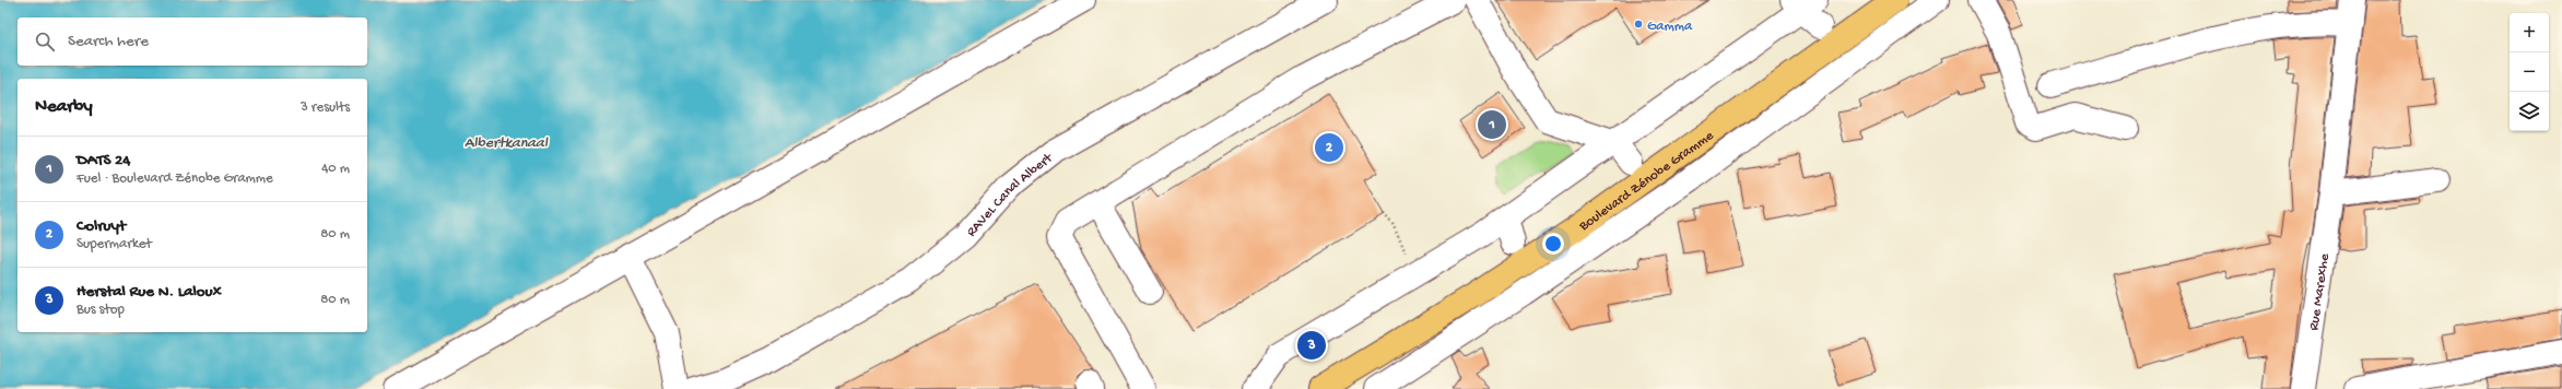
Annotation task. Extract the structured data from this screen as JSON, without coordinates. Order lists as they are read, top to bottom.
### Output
{
  "streets": {
    "main road": ["Boulevard Zénobe Gramme"],
    "street": ["RAVeL Canal Albert", "Rue Marexhe"]
  },
  "water": ["Albertkanaal"],
  "places": ["Gamma"],
  "page": {
    "map_buttons": ["+", "−"],
    "search": "Search here",
    "heading": ["Nearby", "3 results"],
    "pins": ["1", "2", "3"],
    "list": [
      {
        "mark": "1",
        "name": "DATS 24",
        "note": "Fuel · Boulevard Zénobe Gramme",
        "value": "40 m"
      },
      {
        "mark": "2",
        "name": "Colruyt",
        "note": "Supermarket",
        "value": "80 m"
      },
      {
        "mark": "3",
        "name": "Herstal Rue N. Laloux",
        "note": "Bus stop",
        "value": "80 m"
      }
    ]
  }
}
